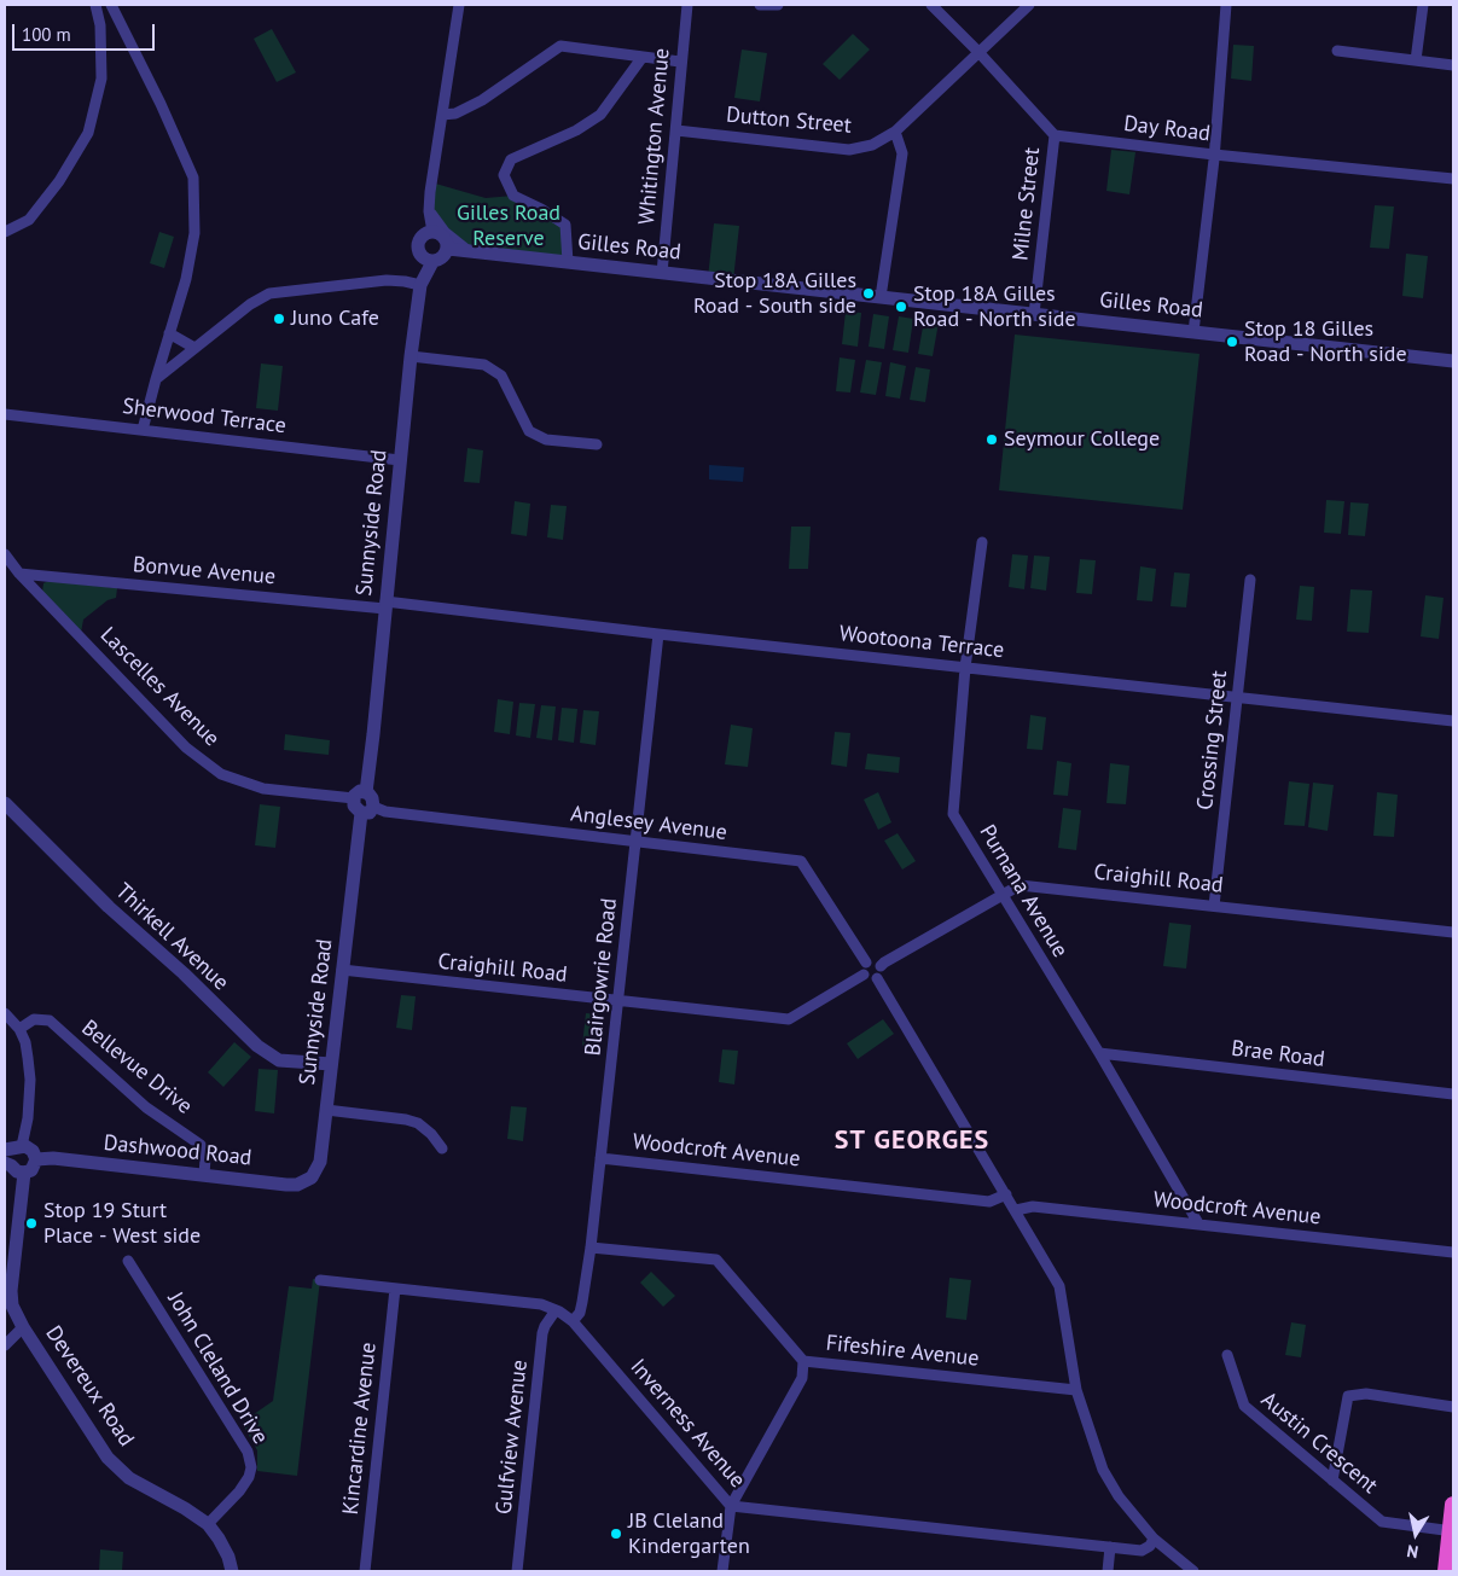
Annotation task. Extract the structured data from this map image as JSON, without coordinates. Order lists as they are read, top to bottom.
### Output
{
  "streets": {
    "street": [
      "Dutton Street",
      "Day Road",
      "Whitington Avenue",
      "Milne Street",
      "Gilles Road",
      "Sherwood Terrace",
      "Sunnyside Road",
      "Bonvue Avenue",
      "Wootoona Terrace",
      "Lascelles Avenue",
      "Crossing Street",
      "Anglesey Avenue",
      "Craighill Road",
      "Purnana Avenue",
      "Thirkell Avenue",
      "Blairgowrie Road",
      "Brae Road",
      "Bellevue Drive",
      "Dashwood Road",
      "Woodcroft Avenue",
      "Fifeshire Avenue",
      "John Cleland Drive",
      "Devereux Road",
      "Inverness Avenue",
      "Kincardine Avenue",
      "Gulfview Avenue",
      "Austin Crescent"
    ]
  },
  "crossings": [
    ["Dutton Street", "Whitington Avenue"],
    ["Day Road", "Milne Street"],
    ["Whitington Avenue", "Gilles Road"],
    ["Milne Street", "Gilles Road"],
    ["Gilles Road", "Sunnyside Road"],
    ["Sherwood Terrace", "Sunnyside Road"],
    ["Sunnyside Road", "Bonvue Avenue"],
    ["Sunnyside Road", "Wootoona Terrace"],
    ["Sunnyside Road", "Lascelles Avenue"],
    ["Sunnyside Road", "Anglesey Avenue"],
    ["Sunnyside Road", "Craighill Road"],
    ["Sunnyside Road", "Thirkell Avenue"],
    ["Sunnyside Road", "Dashwood Road"],
    ["Bonvue Avenue", "Wootoona Terrace"],
    ["Bonvue Avenue", "Lascelles Avenue"],
    ["Wootoona Terrace", "Crossing Street"],
    ["Wootoona Terrace", "Purnana Avenue"],
    ["Wootoona Terrace", "Blairgowrie Road"],
    ["Crossing Street", "Craighill Road"],
    ["Anglesey Avenue", "Craighill Road"],
    ["Anglesey Avenue", "Blairgowrie Road"],
    ["Craighill Road", "Purnana Avenue"],
    ["Craighill Road", "Blairgowrie Road"],
    ["Purnana Avenue", "Brae Road"],
    ["Purnana Avenue", "Woodcroft Avenue"],
    ["Blairgowrie Road", "Woodcroft Avenue"],
    ["Blairgowrie Road", "Fifeshire Avenue"],
    ["Blairgowrie Road", "Inverness Avenue"],
    ["Bellevue Drive", "Dashwood Road"],
    ["Dashwood Road", "Devereux Road"],
    ["John Cleland Drive", "Devereux Road"],
    ["Inverness Avenue", "Kincardine Avenue"],
    ["Inverness Avenue", "Gulfview Avenue"]
  ],
  "districts": ["ST GEORGES"],
  "parks": ["Gilles Road Reserve"],
  "places": [
    "Stop 18A Gilles Road - South side",
    "Stop 18A Gilles Road - North side",
    "Juno Cafe",
    "Stop 18 Gilles Road - North side",
    "Seymour College",
    "Stop 19 Sturt Place - West side",
    "JB Cleland Kindergarten"
  ],
  "scale_bar": "100 m",
  "north": "bottom"
}
